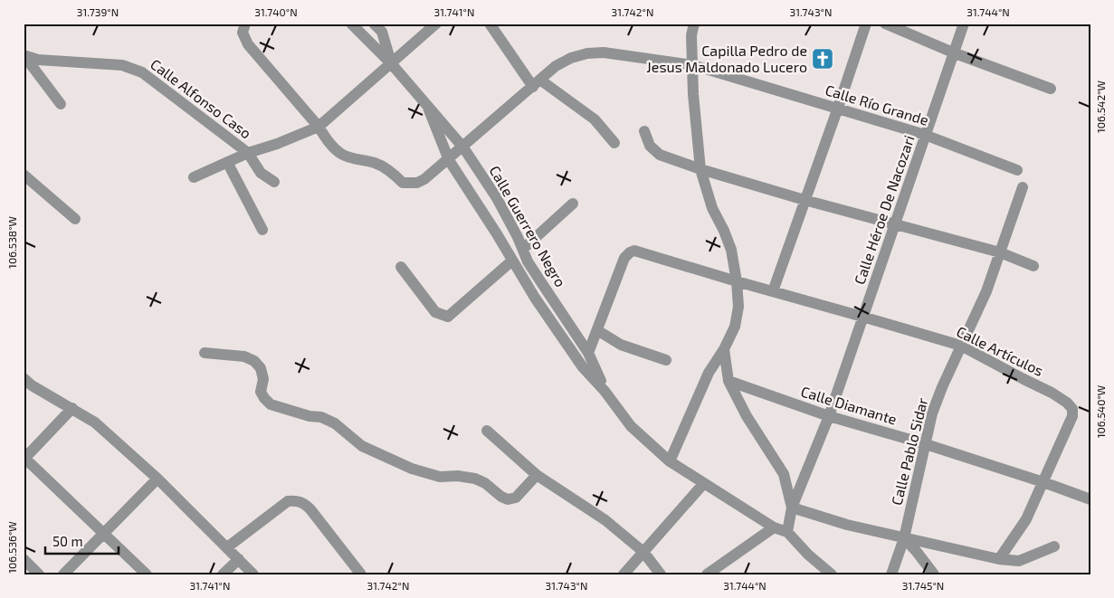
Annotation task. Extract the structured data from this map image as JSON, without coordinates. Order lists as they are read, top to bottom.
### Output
{
  "streets": {
    "street": [
      "Calle Alfonso Caso",
      "Calle Río Grande",
      "Calle Héroe De Nacozari",
      "Calle Guerrero Negro",
      "Calle Artículos",
      "Calle Diamante",
      "Calle Pablo Sidar"
    ]
  },
  "crossings": [
    ["Calle Alfonso Caso", "Calle Río Grande"],
    ["Calle Alfonso Caso", "Calle Guerrero Negro"],
    ["Calle Río Grande", "Calle Héroe De Nacozari"],
    ["Calle Río Grande", "Calle Guerrero Negro"],
    ["Calle Héroe De Nacozari", "Calle Guerrero Negro"],
    ["Calle Héroe De Nacozari", "Calle Artículos"],
    ["Calle Héroe De Nacozari", "Calle Diamante"],
    ["Calle Artículos", "Calle Diamante"],
    ["Calle Artículos", "Calle Pablo Sidar"],
    ["Calle Diamante", "Calle Pablo Sidar"]
  ],
  "places": {
    "church": ["Capilla Pedro de Jesus Maldonado Lucero"]
  },
  "scale_bar": "50 m",
  "coordinates": [
    "31.739°N",
    "31.740°N",
    "31.741°N",
    "31.742°N",
    "31.743°N",
    "31.744°N",
    "106.542°W",
    "106.538°W",
    "106.540°W",
    "106.536°W",
    "31.745°N"
  ]
}
